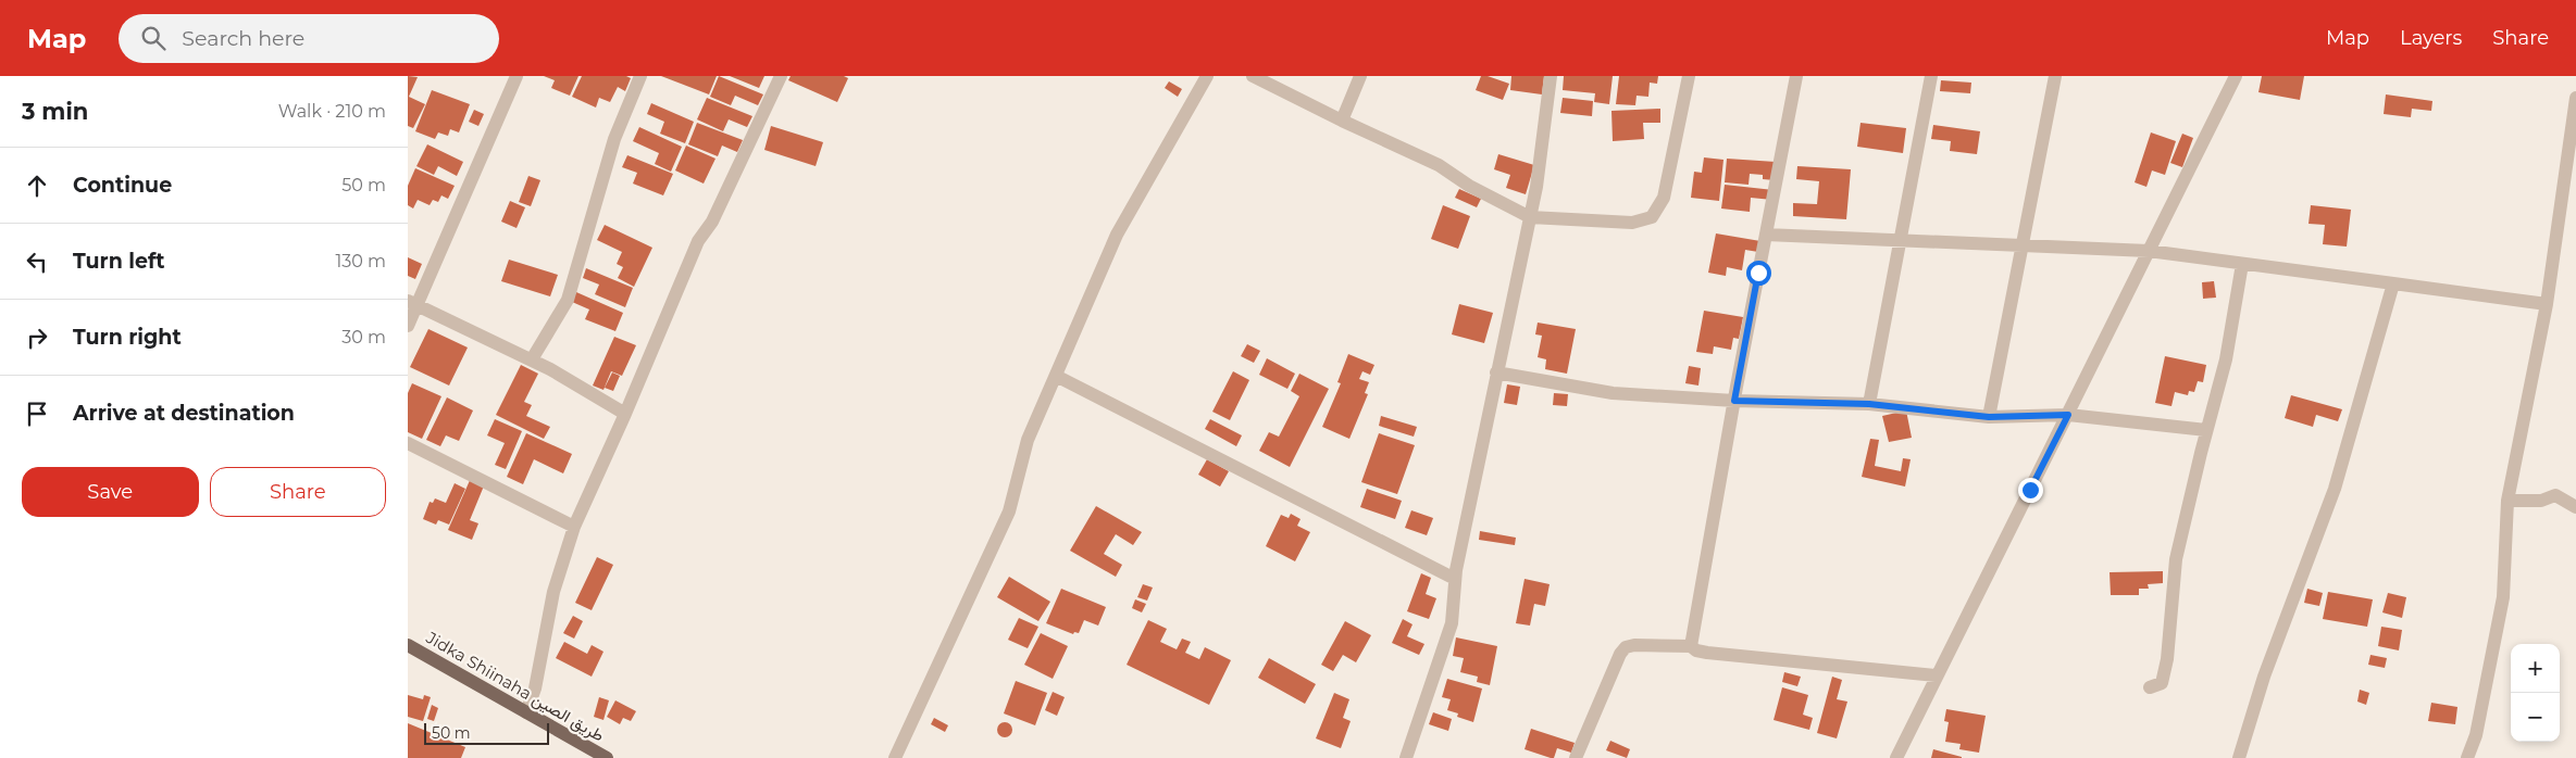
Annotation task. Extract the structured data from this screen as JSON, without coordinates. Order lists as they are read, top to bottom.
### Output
{
  "streets": {
    "main road": ["Jidka Shiinaha طريق الصين"]
  },
  "scale_bar": "50 m",
  "page": {
    "header": "Map",
    "search": "Search here",
    "nav": ["Map", "Layers", "Share"],
    "heading": ["3 min", "Walk · 210 m"],
    "list": [
      ["Continue", "50 m"],
      ["Turn left", "130 m"],
      ["Turn right", "30 m"],
      "Arrive at destination"
    ],
    "buttons": ["Save", "Share"],
    "map_buttons": ["+", "−"],
    "scale": "50 m"
  }
}
